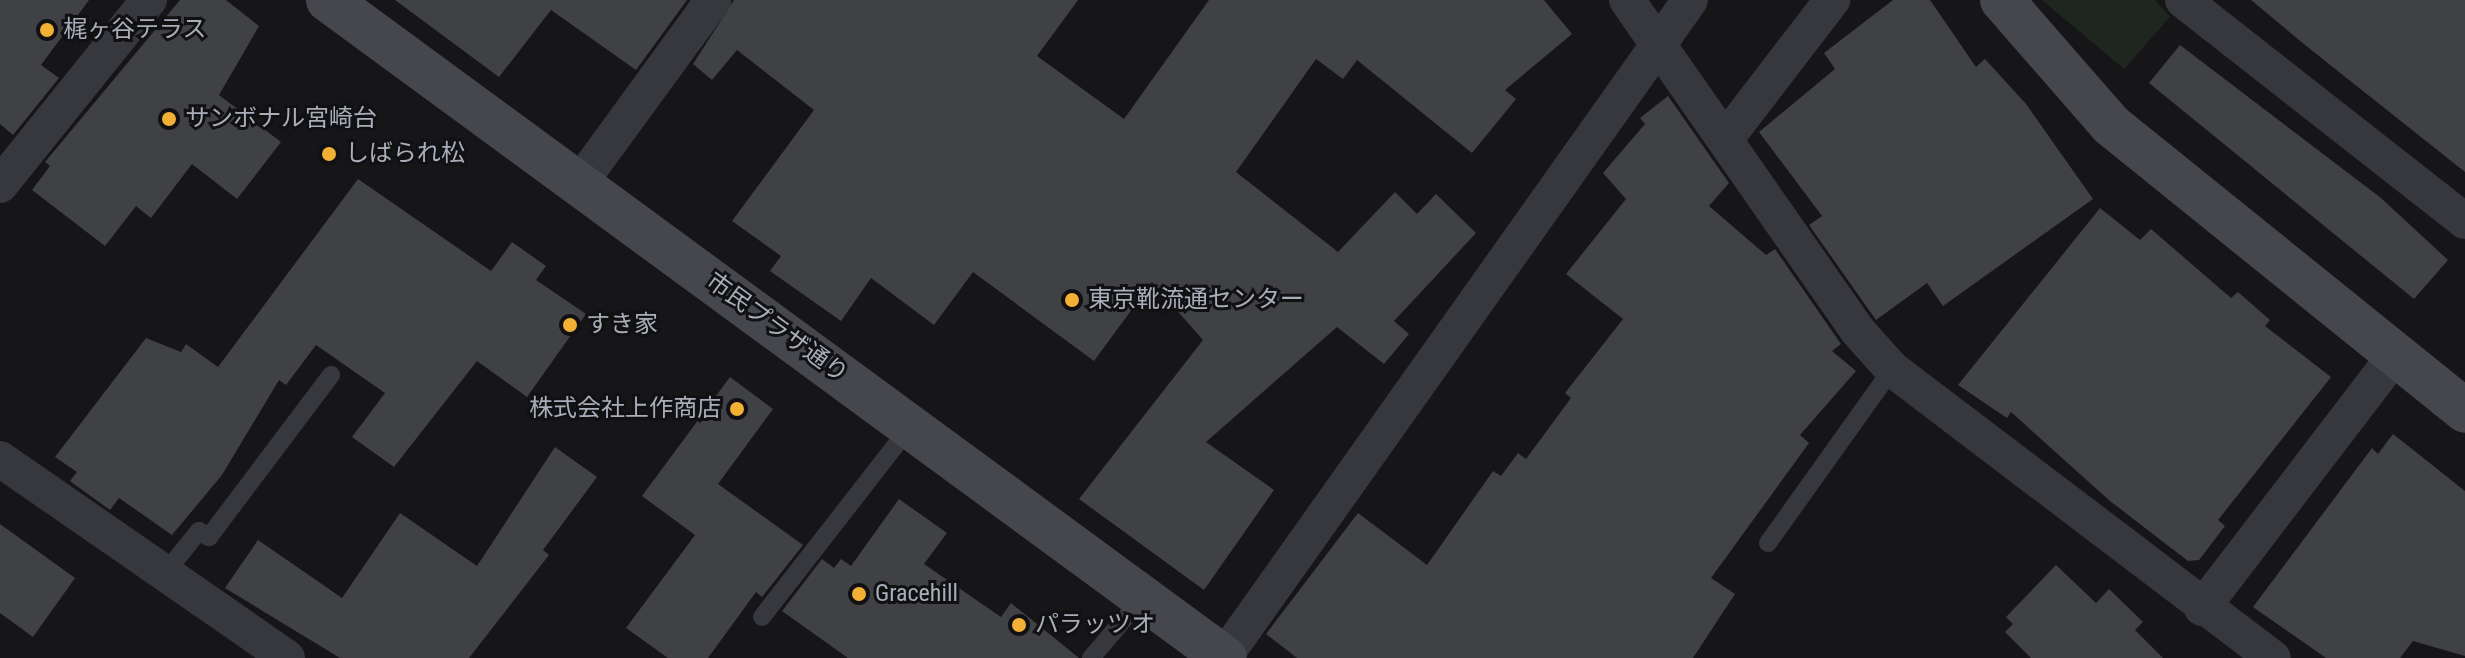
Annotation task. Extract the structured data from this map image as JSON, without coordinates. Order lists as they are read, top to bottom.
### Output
{
  "streets": {
    "street": ["市民プラザ通り"]
  },
  "places": [
    "梶ヶ谷テラス",
    "サンボナル宮崎台",
    "しばられ松",
    "東京靴流通センター",
    "すき家",
    "株式会社上作商店",
    "Gracehill",
    "パラッツオ"
  ]
}
